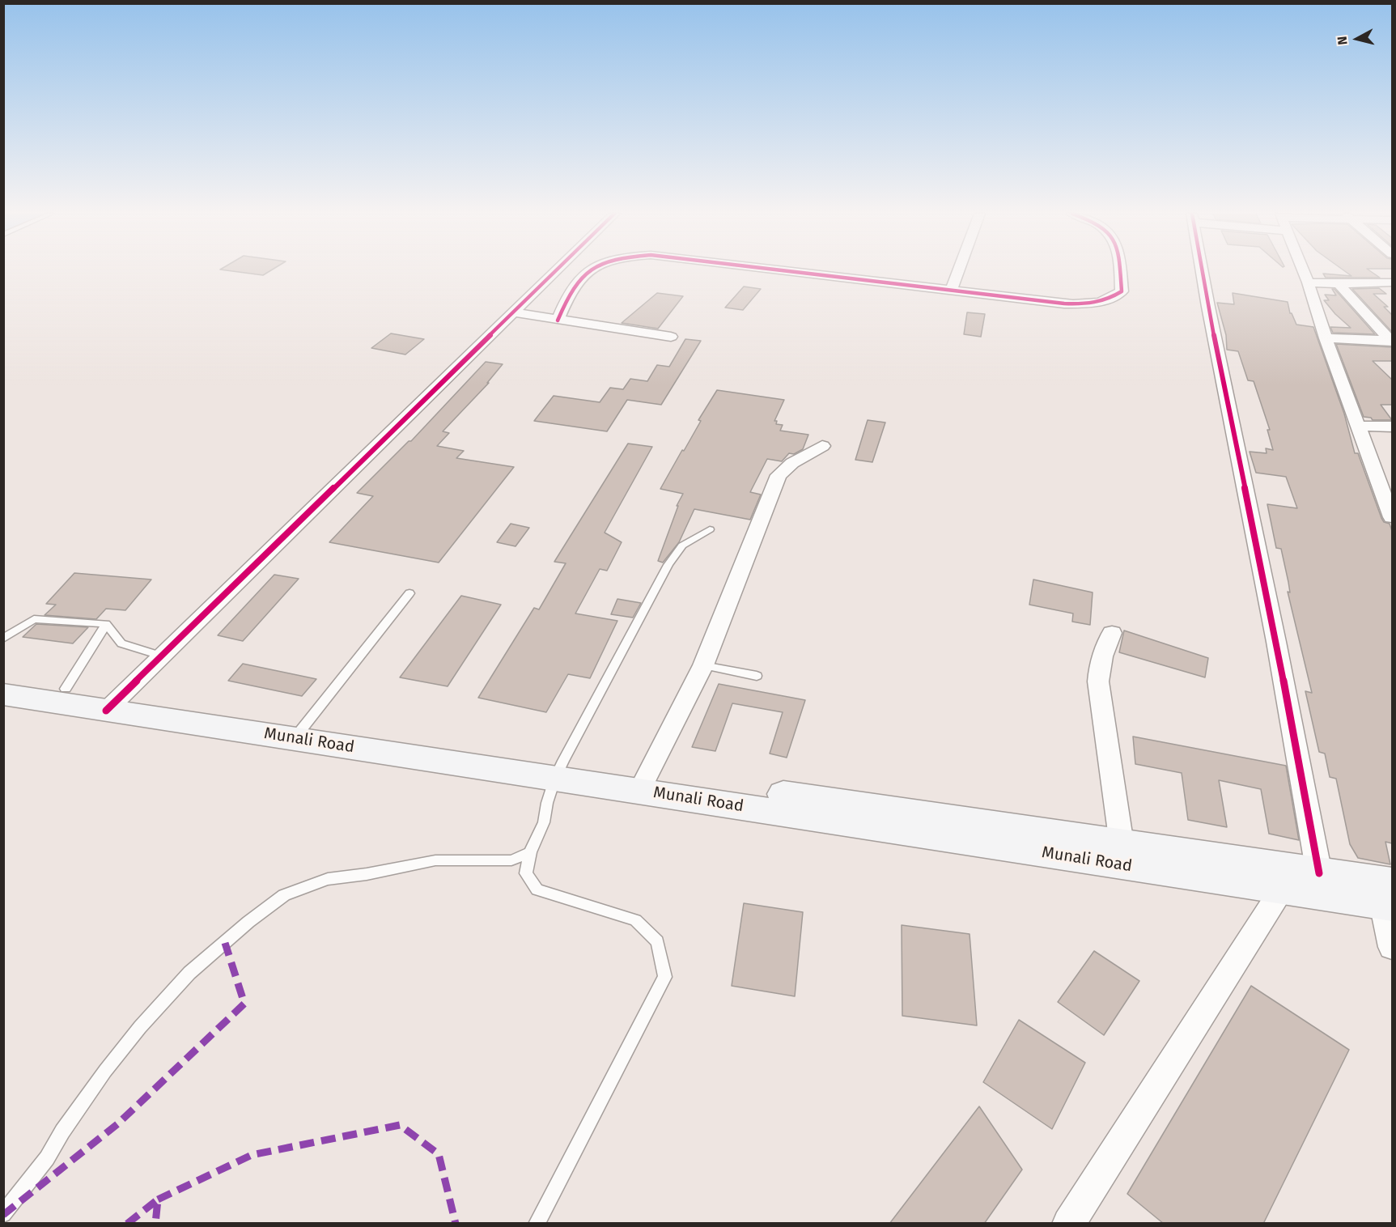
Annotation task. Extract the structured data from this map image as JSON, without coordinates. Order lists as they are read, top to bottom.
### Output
{
  "streets": {
    "main road": ["Munali Road"]
  },
  "north": "left"
}
